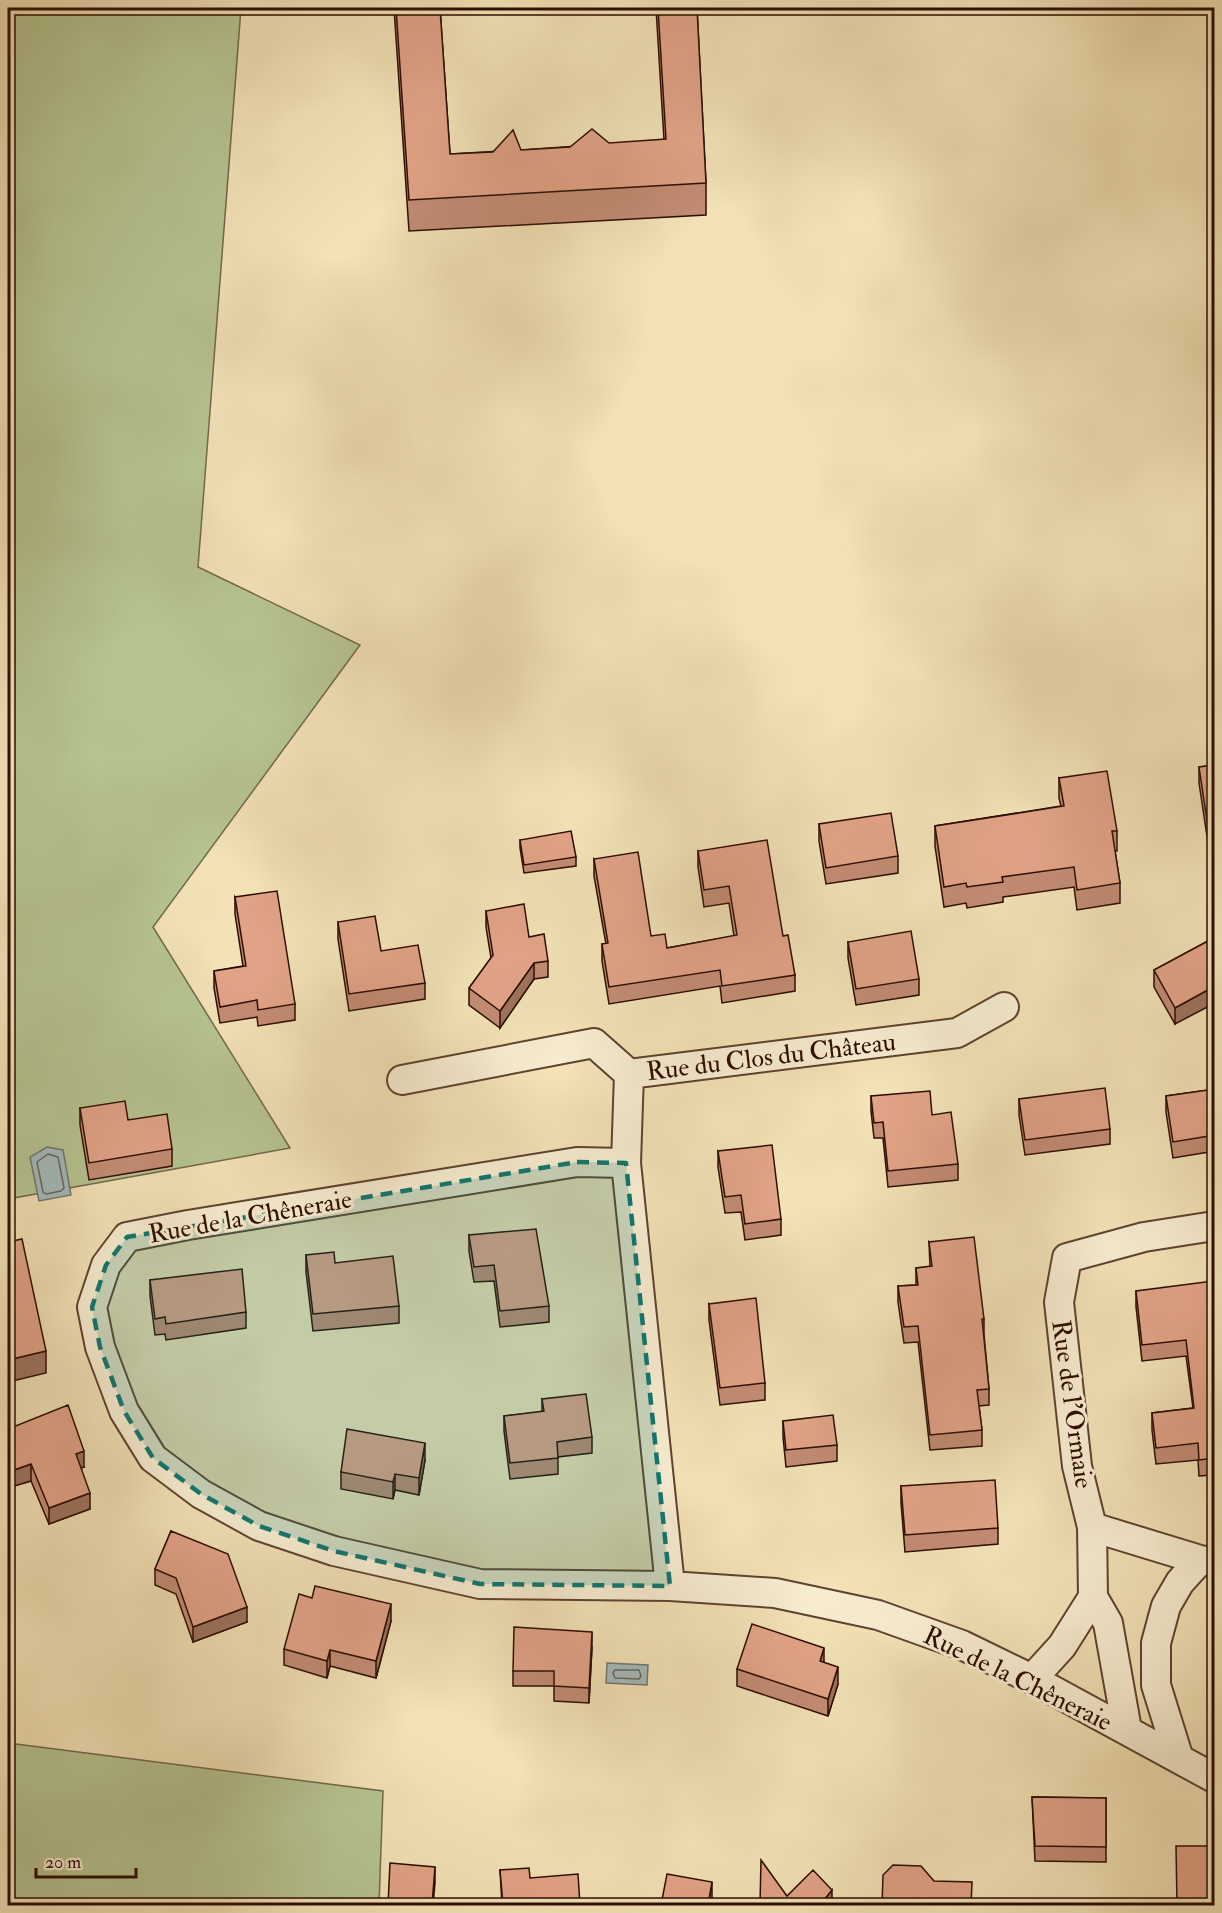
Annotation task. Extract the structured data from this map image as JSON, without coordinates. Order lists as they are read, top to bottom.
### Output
{
  "streets": {
    "street": ["Rue du Clos du Château", "Rue de la Chêneraie", "Rue de l'Ormaie"]
  },
  "scale_bar": "20 m"
}
